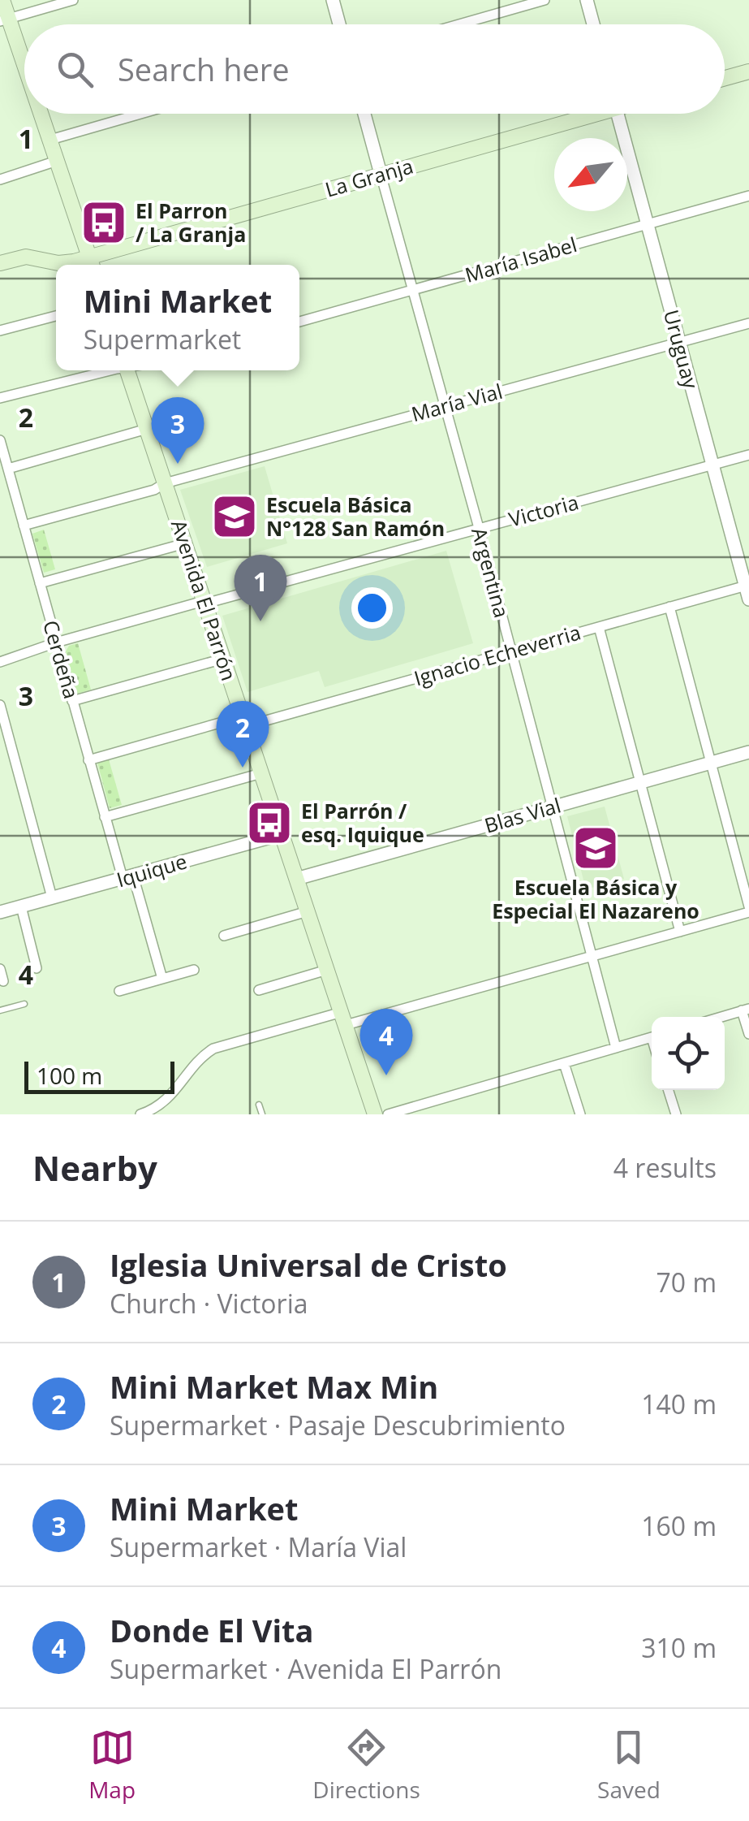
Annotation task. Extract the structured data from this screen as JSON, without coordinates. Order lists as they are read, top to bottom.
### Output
{
  "streets": {
    "main road": ["La Granja", "Avenida El Parrón"],
    "street": [
      "María Isabel",
      "Uruguay",
      "María Vial",
      "Victoria",
      "Argentina",
      "Ignacio Echeverria",
      "Cerdeña",
      "Blas Vial",
      "Iquique"
    ]
  },
  "crossings": [
    ["La Granja", "Argentina"],
    ["María Isabel", "Uruguay"],
    ["María Isabel", "Argentina"],
    ["Uruguay", "María Vial"],
    ["Uruguay", "Victoria"],
    ["Uruguay", "Ignacio Echeverria"],
    ["María Vial", "Argentina"],
    ["María Vial", "Avenida El Parrón"],
    ["María Vial", "Cerdeña"],
    ["Victoria", "Argentina"],
    ["Victoria", "Avenida El Parrón"],
    ["Victoria", "Cerdeña"],
    ["Argentina", "Ignacio Echeverria"],
    ["Argentina", "Blas Vial"],
    ["Avenida El Parrón", "Ignacio Echeverria"],
    ["Avenida El Parrón", "Blas Vial"],
    ["Avenida El Parrón", "Iquique"],
    ["Ignacio Echeverria", "Cerdeña"],
    ["Cerdeña", "Iquique"]
  ],
  "places": {
    "bus stop": ["El Parron / La Granja", "El Parrón / esq. Iquique"],
    "school or university": ["Escuela Básica N°128 San Ramón", "Escuela Básica y Especial El Nazareno"]
  },
  "scale_bar": "100 m",
  "north": "bottom left",
  "page": {
    "search": "Search here",
    "popup": ["Mini Market", "Supermarket"],
    "pins": [
      "3",
      "1",
      "2",
      "4"
    ],
    "scale": "100 m",
    "heading": ["Nearby", "4 results"],
    "list": [
      {
        "mark": "1",
        "name": "Iglesia Universal de Cristo",
        "note": "Church · Victoria",
        "value": "70 m"
      },
      {
        "mark": "2",
        "name": "Mini Market Max Min",
        "note": "Supermarket · Pasaje Descubrimiento",
        "value": "140 m"
      },
      {
        "mark": "3",
        "name": "Mini Market",
        "note": "Supermarket · María Vial",
        "value": "160 m"
      },
      {
        "mark": "4",
        "name": "Donde El Vita",
        "note": "Supermarket · Avenida El Parrón",
        "value": "310 m"
      }
    ],
    "nav": ["Map", "Directions", "Saved"]
  },
  "grid": {
    "rows": [
      "1",
      "2",
      "3",
      "4"
    ]
  }
}
